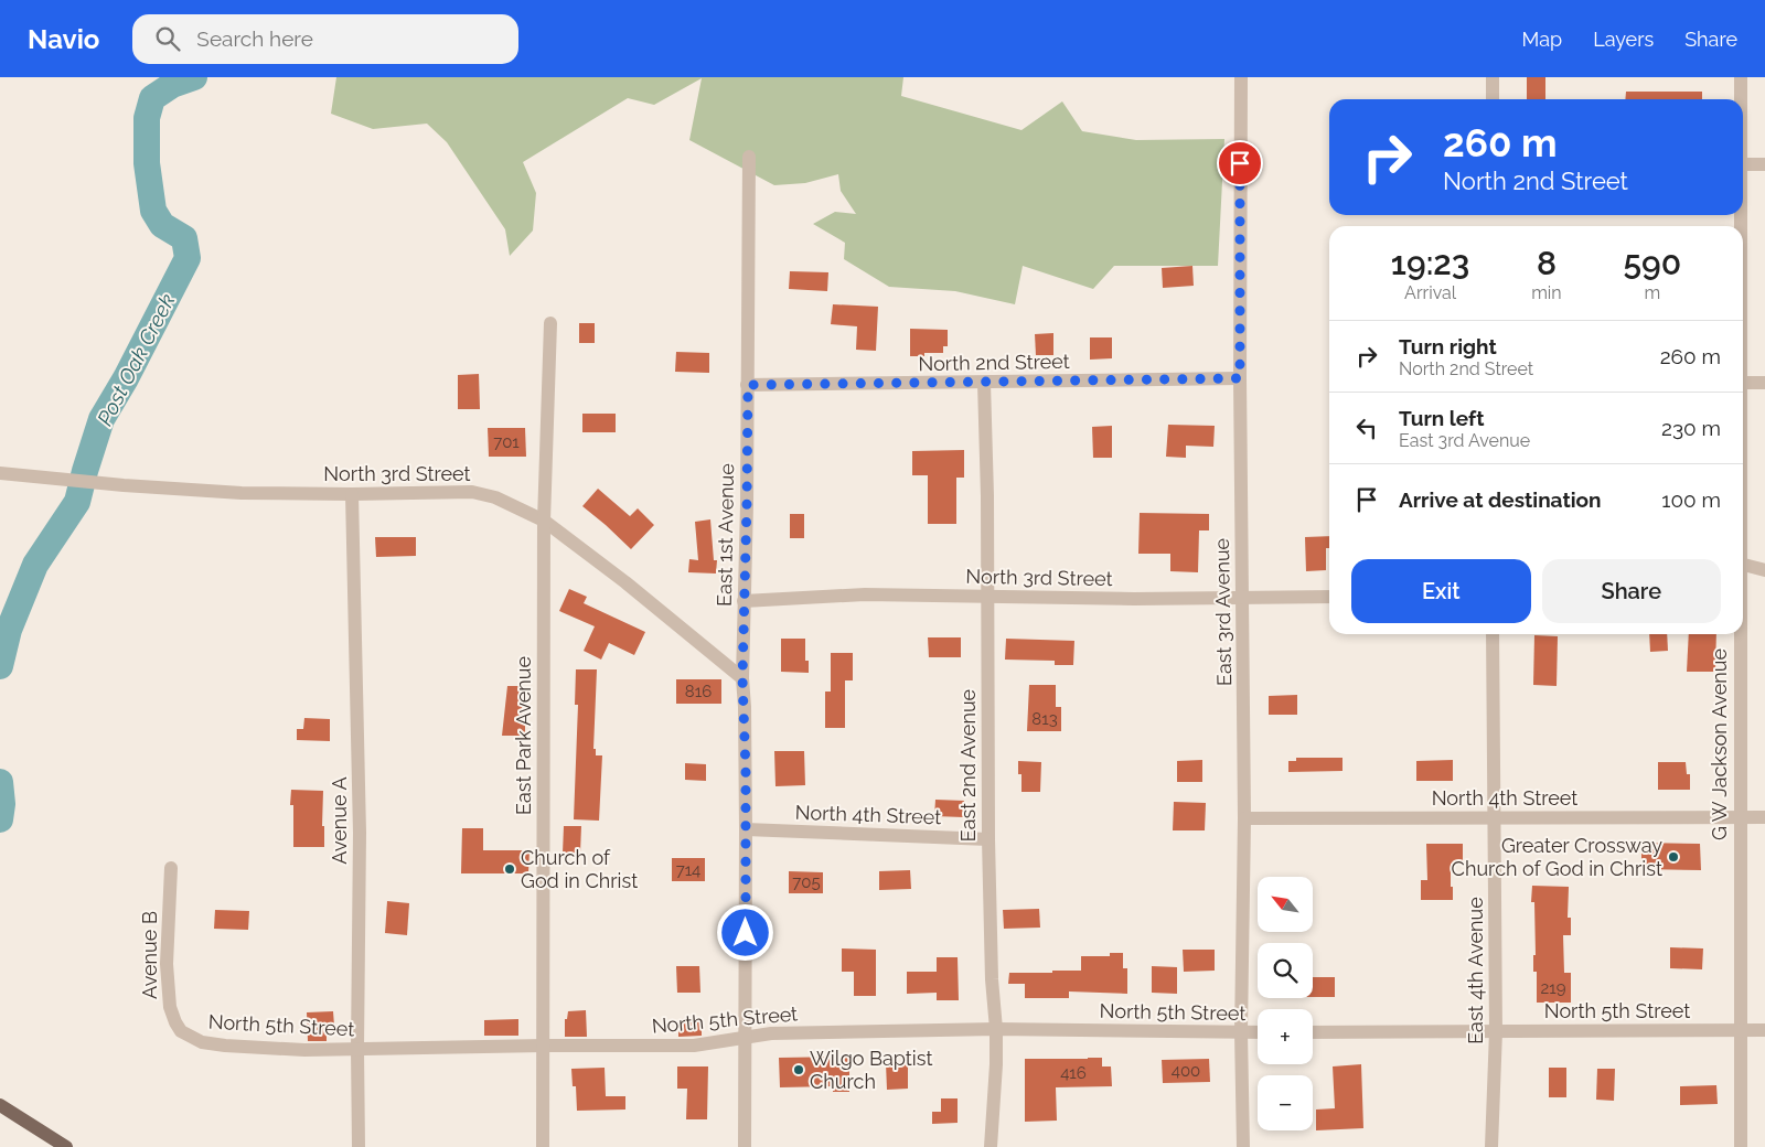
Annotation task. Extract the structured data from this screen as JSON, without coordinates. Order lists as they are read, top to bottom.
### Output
{
  "streets": {
    "street": [
      "North 2nd Street",
      "North 3rd Street",
      "East 1st Avenue",
      "East 3rd Avenue",
      "East Park Avenue",
      "G W Jackson Avenue",
      "East 2nd Avenue",
      "North 4th Street",
      "Avenue A",
      "Avenue B",
      "East 4th Avenue",
      "North 5th Street"
    ]
  },
  "crossings": [
    ["North 2nd Street", "East 1st Avenue"],
    ["North 2nd Street", "East 3rd Avenue"],
    ["North 2nd Street", "East 2nd Avenue"],
    ["North 3rd Street", "East 1st Avenue"],
    ["North 3rd Street", "East 3rd Avenue"],
    ["North 3rd Street", "East Park Avenue"],
    ["North 3rd Street", "East 2nd Avenue"],
    ["North 3rd Street", "Avenue A"],
    ["East 1st Avenue", "North 4th Street"],
    ["East 1st Avenue", "North 5th Street"],
    ["East 3rd Avenue", "North 4th Street"],
    ["East 3rd Avenue", "North 5th Street"],
    ["East Park Avenue", "North 5th Street"],
    ["G W Jackson Avenue", "North 4th Street"],
    ["G W Jackson Avenue", "North 5th Street"],
    ["East 2nd Avenue", "North 4th Street"],
    ["East 2nd Avenue", "North 5th Street"],
    ["North 4th Street", "East 4th Avenue"],
    ["Avenue A", "North 5th Street"],
    ["Avenue B", "North 5th Street"],
    ["East 4th Avenue", "North 5th Street"]
  ],
  "water": ["Post Oak Creek"],
  "places": ["Greater Crossway Church of God in Christ", "Church of God in Christ", "Wilgo Baptist Church"],
  "house_numbers": [
    "701",
    "816",
    "813",
    "714",
    "705",
    "219",
    "400",
    "416"
  ],
  "north": "top left",
  "page": {
    "header": "Navio",
    "search": "Search here",
    "nav": ["Map", "Layers", "Share"],
    "turn": ["260 m", "North 2nd Street"],
    "eta": [
      "19:23",
      "Arrival",
      "8",
      "min",
      "590",
      "m"
    ],
    "list": [
      {
        "name": "Turn right",
        "note": "North 2nd Street",
        "value": "260 m"
      },
      {
        "name": "Turn left",
        "note": "East 3rd Avenue",
        "value": "230 m"
      },
      {
        "name": "Arrive at destination",
        "value": "100 m"
      }
    ],
    "buttons": ["Exit", "Share"],
    "map_buttons": ["+", "−"]
  }
}
